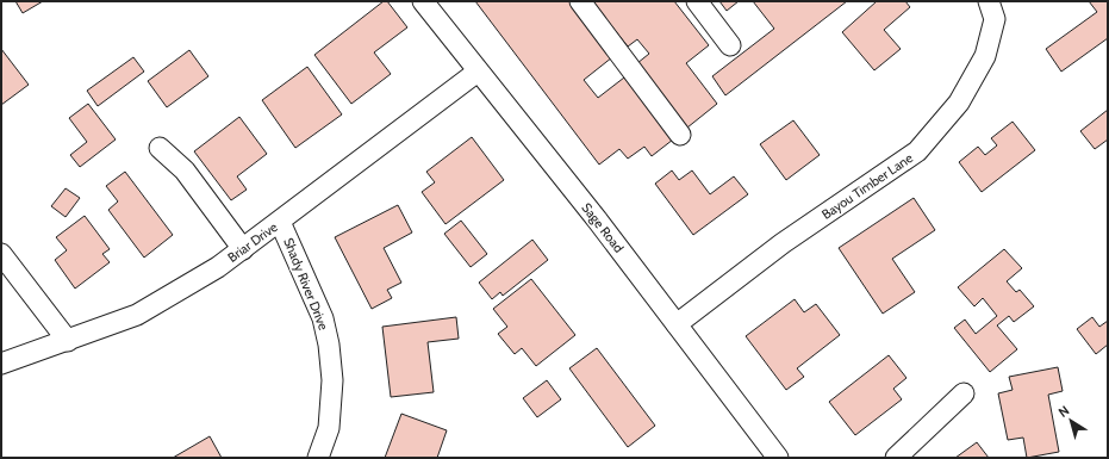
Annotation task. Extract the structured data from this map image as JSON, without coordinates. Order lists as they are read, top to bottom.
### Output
{
  "streets": {
    "street": [
      "Bayou Timber Lane",
      "Sage Road",
      "Briar Drive",
      "Shady River Drive"
    ]
  },
  "crossings": [
    ["Bayou Timber Lane", "Sage Road"],
    ["Sage Road", "Briar Drive"],
    ["Briar Drive", "Shady River Drive"]
  ],
  "north": "top left"
}
